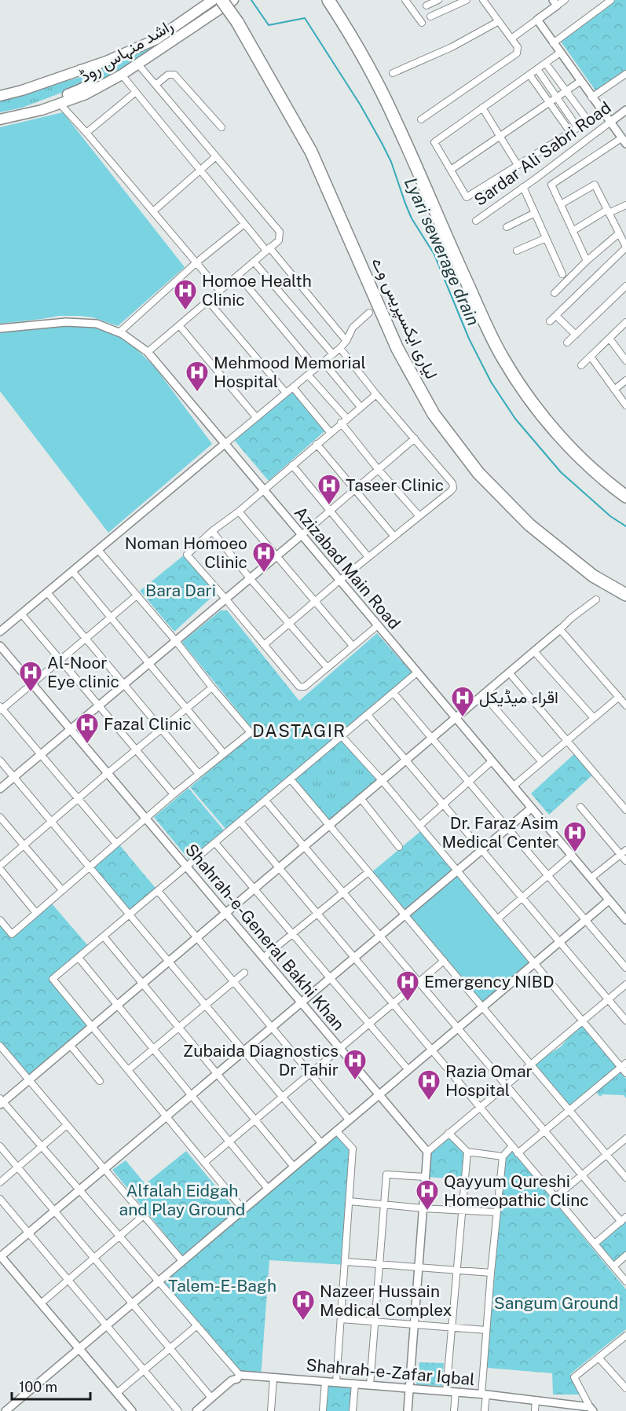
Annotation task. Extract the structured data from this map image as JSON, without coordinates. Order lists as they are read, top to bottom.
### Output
{
  "streets": {
    "highway": ["لیاری ایکسپریس وے"],
    "main road": ["راشد منہاس روڈ"],
    "street": [
      "Sardar Ali Sabri Road",
      "Azizabad Main Road",
      "Shahrah-e-General Bakhi Khan",
      "Shahrah-e-Zafar Iqbal"
    ]
  },
  "crossings": [
    ["راشد منہاس روڈ", "لیاری ایکسپریس وے"]
  ],
  "districts": ["DASTAGIR"],
  "water": ["Lyari sewerage drain"],
  "parks": [
    "Bara Dari",
    "Alfalah Eidgah and Play Ground",
    "Talem-E-Bagh",
    "Sangum Ground"
  ],
  "places": {
    "hospital": [
      "Homoe Health Clinic",
      "Mehmood Memorial Hospital",
      "Taseer Clinic",
      "Noman Homoeo Clinic",
      "Al-Noor Eye clinic",
      "اقراء میڈیکل",
      "Fazal Clinic",
      "Dr. Faraz Asim Medical Center",
      "Emergency NIBD",
      "Zubaida Diagnostics Dr Tahir",
      "Razia Omar Hospital",
      "Qayyum Qureshi Homeopathic Clinc",
      "Nazeer Hussain Medical Complex"
    ]
  },
  "scale_bar": "100 m"
}
